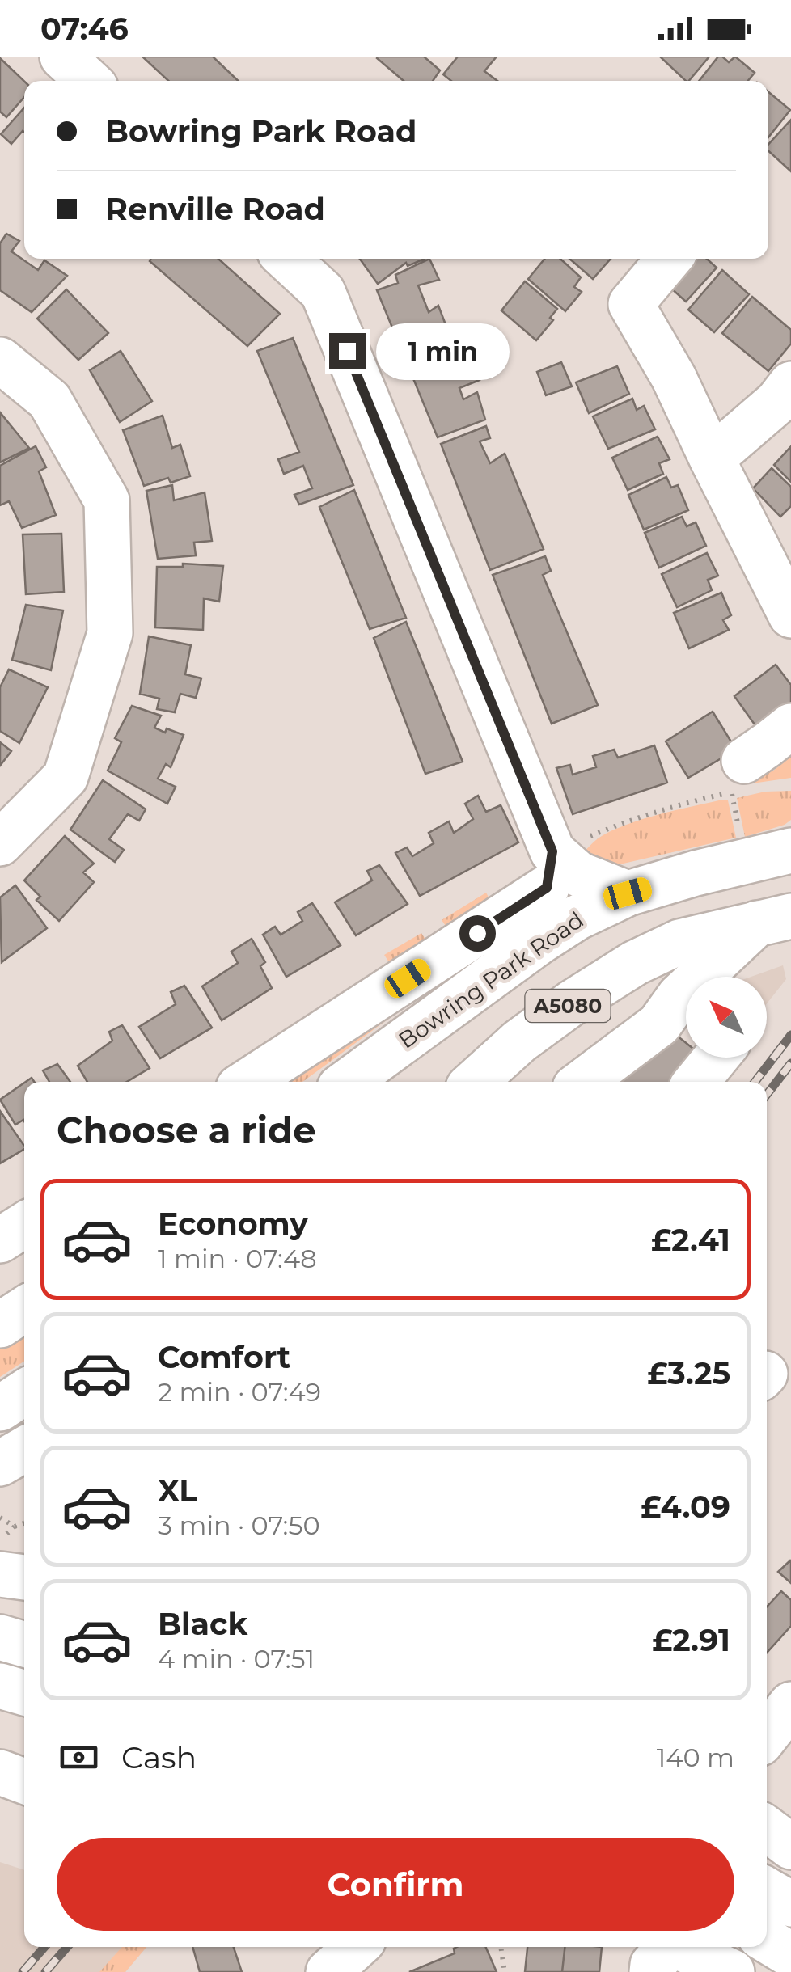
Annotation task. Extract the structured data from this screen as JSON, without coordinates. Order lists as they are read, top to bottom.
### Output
{
  "streets": {
    "main road": ["Bowring Park Road", "A5080"]
  },
  "north": "top left",
  "page": {
    "status": "07:46",
    "banner": ["Bowring Park Road", "Renville Road"],
    "bubble": "1 min",
    "heading": "Choose a ride",
    "list": [
      {
        "name": "Economy",
        "note": "1 min · 07:48",
        "value": "£2.41"
      },
      {
        "name": "Comfort",
        "note": "2 min · 07:49",
        "value": "£3.25"
      },
      {
        "name": "XL",
        "note": "3 min · 07:50",
        "value": "£4.09"
      },
      {
        "name": "Black",
        "note": "4 min · 07:51",
        "value": "£2.91"
      }
    ],
    "pay": ["Cash", "140 m"],
    "buttons": "Confirm"
  }
}
